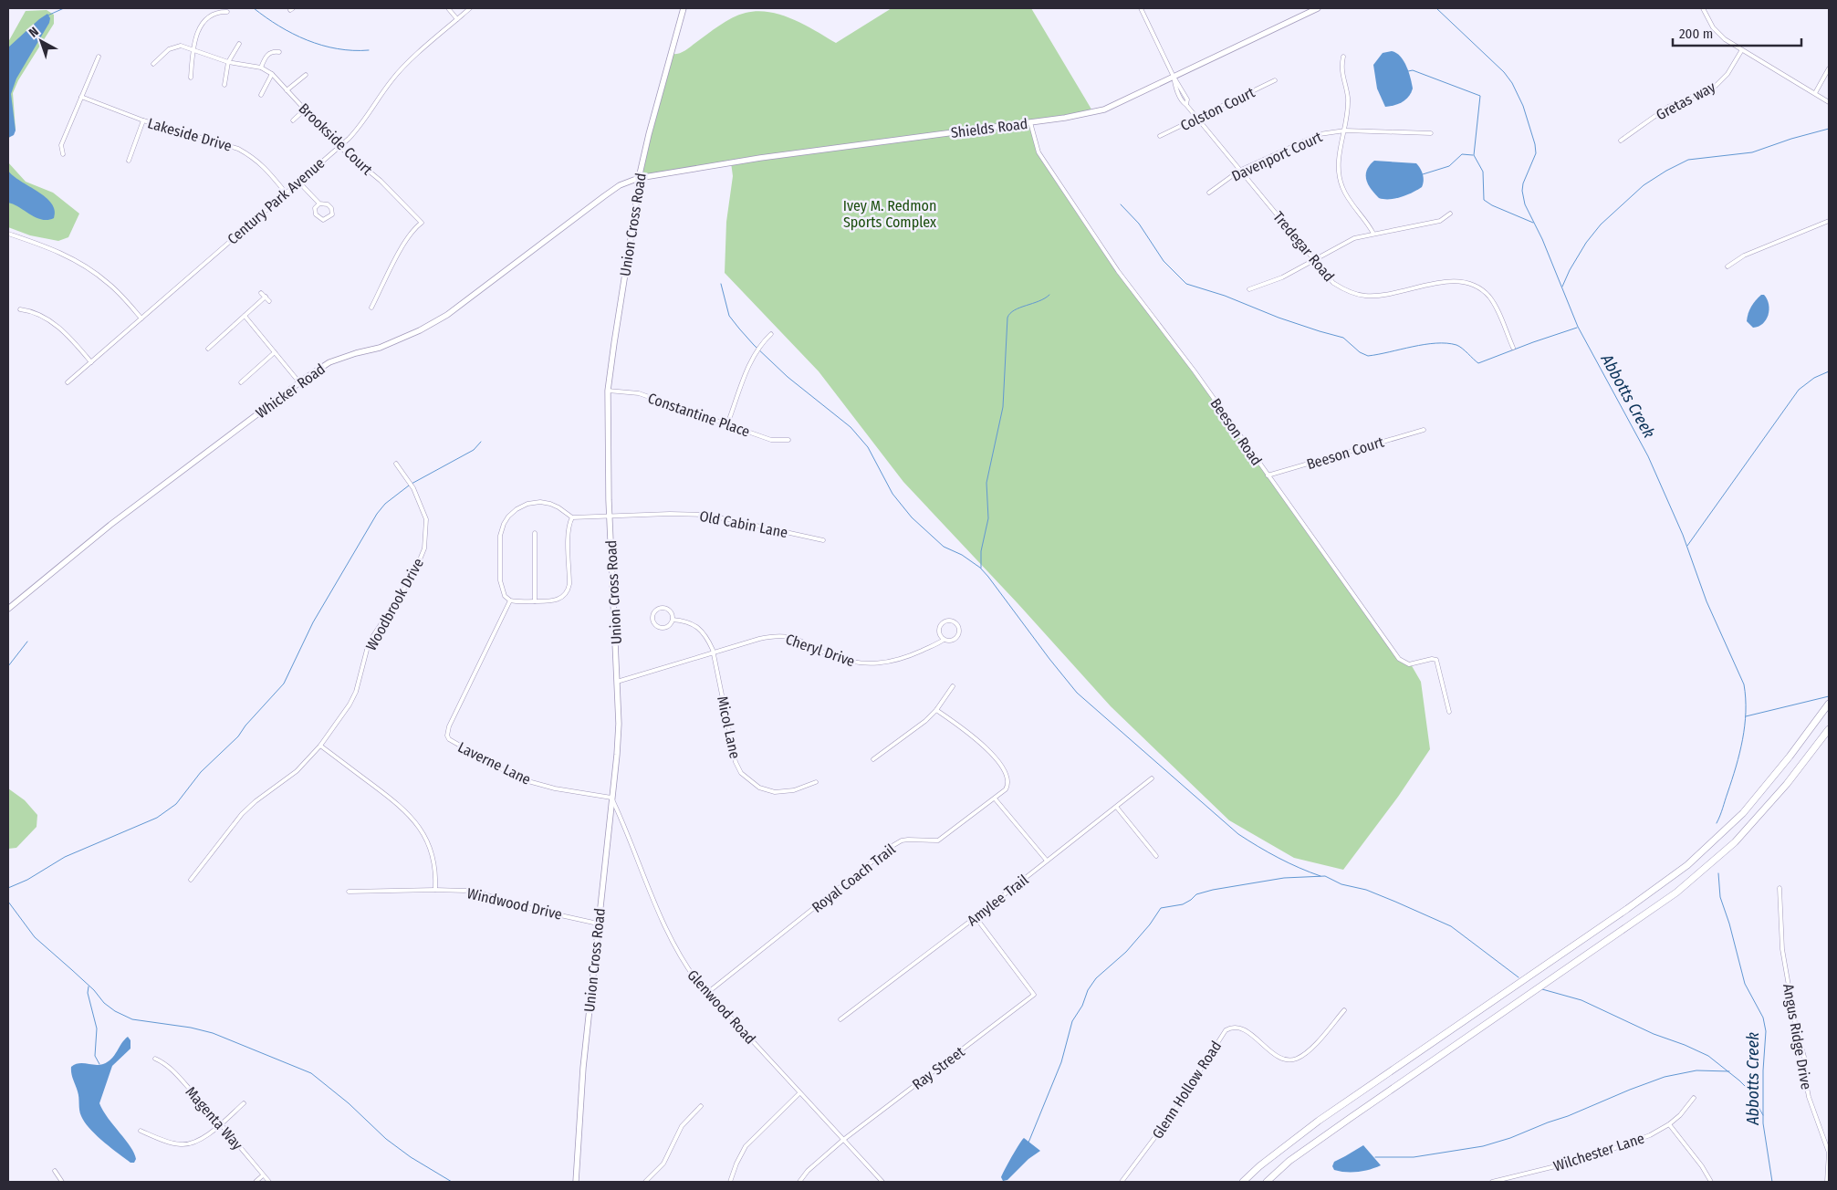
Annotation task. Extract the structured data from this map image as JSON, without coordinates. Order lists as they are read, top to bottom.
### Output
{
  "streets": {
    "street": [
      "Gretas way",
      "Colston Court",
      "Shields Road",
      "Lakeside Drive",
      "Brookside Court",
      "Davenport Court",
      "Century Park Avenue",
      "Union Cross Road",
      "Tredegar Road",
      "Whicker Road",
      "Constantine Place",
      "Beeson Road",
      "Beeson Court",
      "Old Cabin Lane",
      "Woodbrook Drive",
      "Cheryl Drive",
      "Micol Lane",
      "Laverne Lane",
      "Royal Coach Trail",
      "Amylee Trail",
      "Windwood Drive",
      "Glenwood Road",
      "Angus Ridge Drive",
      "Ray Street",
      "Glenn Hollow Road",
      "Magenta Way",
      "Wilchester Lane"
    ]
  },
  "crossings": [
    ["Colston Court", "Tredegar Road"],
    ["Shields Road", "Union Cross Road"],
    ["Shields Road", "Tredegar Road"],
    ["Shields Road", "Whicker Road"],
    ["Shields Road", "Beeson Road"],
    ["Lakeside Drive", "Century Park Avenue"],
    ["Brookside Court", "Century Park Avenue"],
    ["Davenport Court", "Tredegar Road"],
    ["Union Cross Road", "Whicker Road"],
    ["Union Cross Road", "Constantine Place"],
    ["Union Cross Road", "Old Cabin Lane"],
    ["Union Cross Road", "Cheryl Drive"],
    ["Union Cross Road", "Laverne Lane"],
    ["Union Cross Road", "Windwood Drive"],
    ["Union Cross Road", "Glenwood Road"],
    ["Beeson Road", "Beeson Court"],
    ["Old Cabin Lane", "Laverne Lane"],
    ["Cheryl Drive", "Micol Lane"],
    ["Laverne Lane", "Glenwood Road"],
    ["Royal Coach Trail", "Glenwood Road"],
    ["Amylee Trail", "Ray Street"],
    ["Glenwood Road", "Ray Street"]
  ],
  "water": ["Abbotts Creek"],
  "parks": ["Ivey M. Redmon Sports Complex"],
  "scale_bar": "200 m",
  "north": "top left"
}
